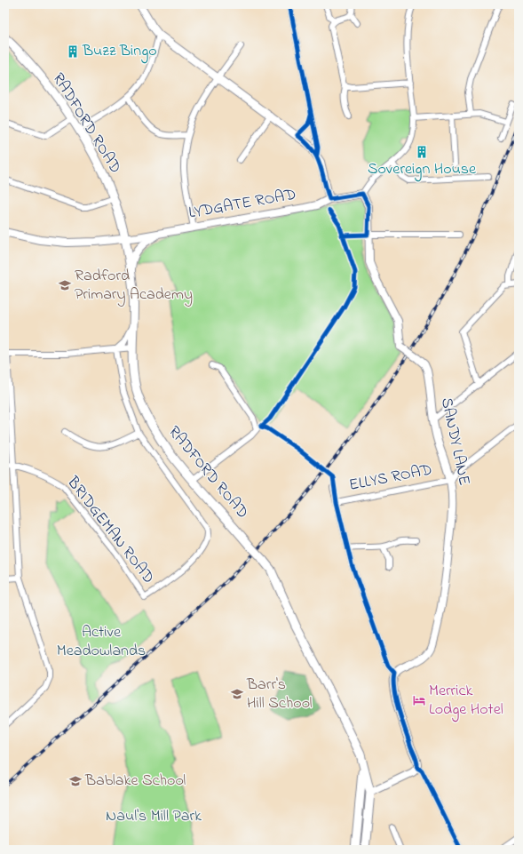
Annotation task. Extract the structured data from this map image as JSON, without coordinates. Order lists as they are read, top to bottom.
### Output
{
  "streets": {
    "main road": ["RADFORD ROAD"],
    "street": [
      "LYDGATE ROAD",
      "SANDY LANE",
      "ELLYS ROAD",
      "BRIDGEMAN ROAD"
    ]
  },
  "crossings": [
    ["RADFORD ROAD", "LYDGATE ROAD"],
    ["LYDGATE ROAD", "SANDY LANE"],
    ["SANDY LANE", "ELLYS ROAD"]
  ],
  "parks": ["Active Meadowlands", "Naul's Mill Park"],
  "places": {
    "building": ["Buzz Bingo", "Sovereign House"],
    "school or university": ["Radford Primary Academy", "Barr's Hill School", "Bablake School"],
    "hotel": ["Merrick Lodge Hotel"]
  }
}
